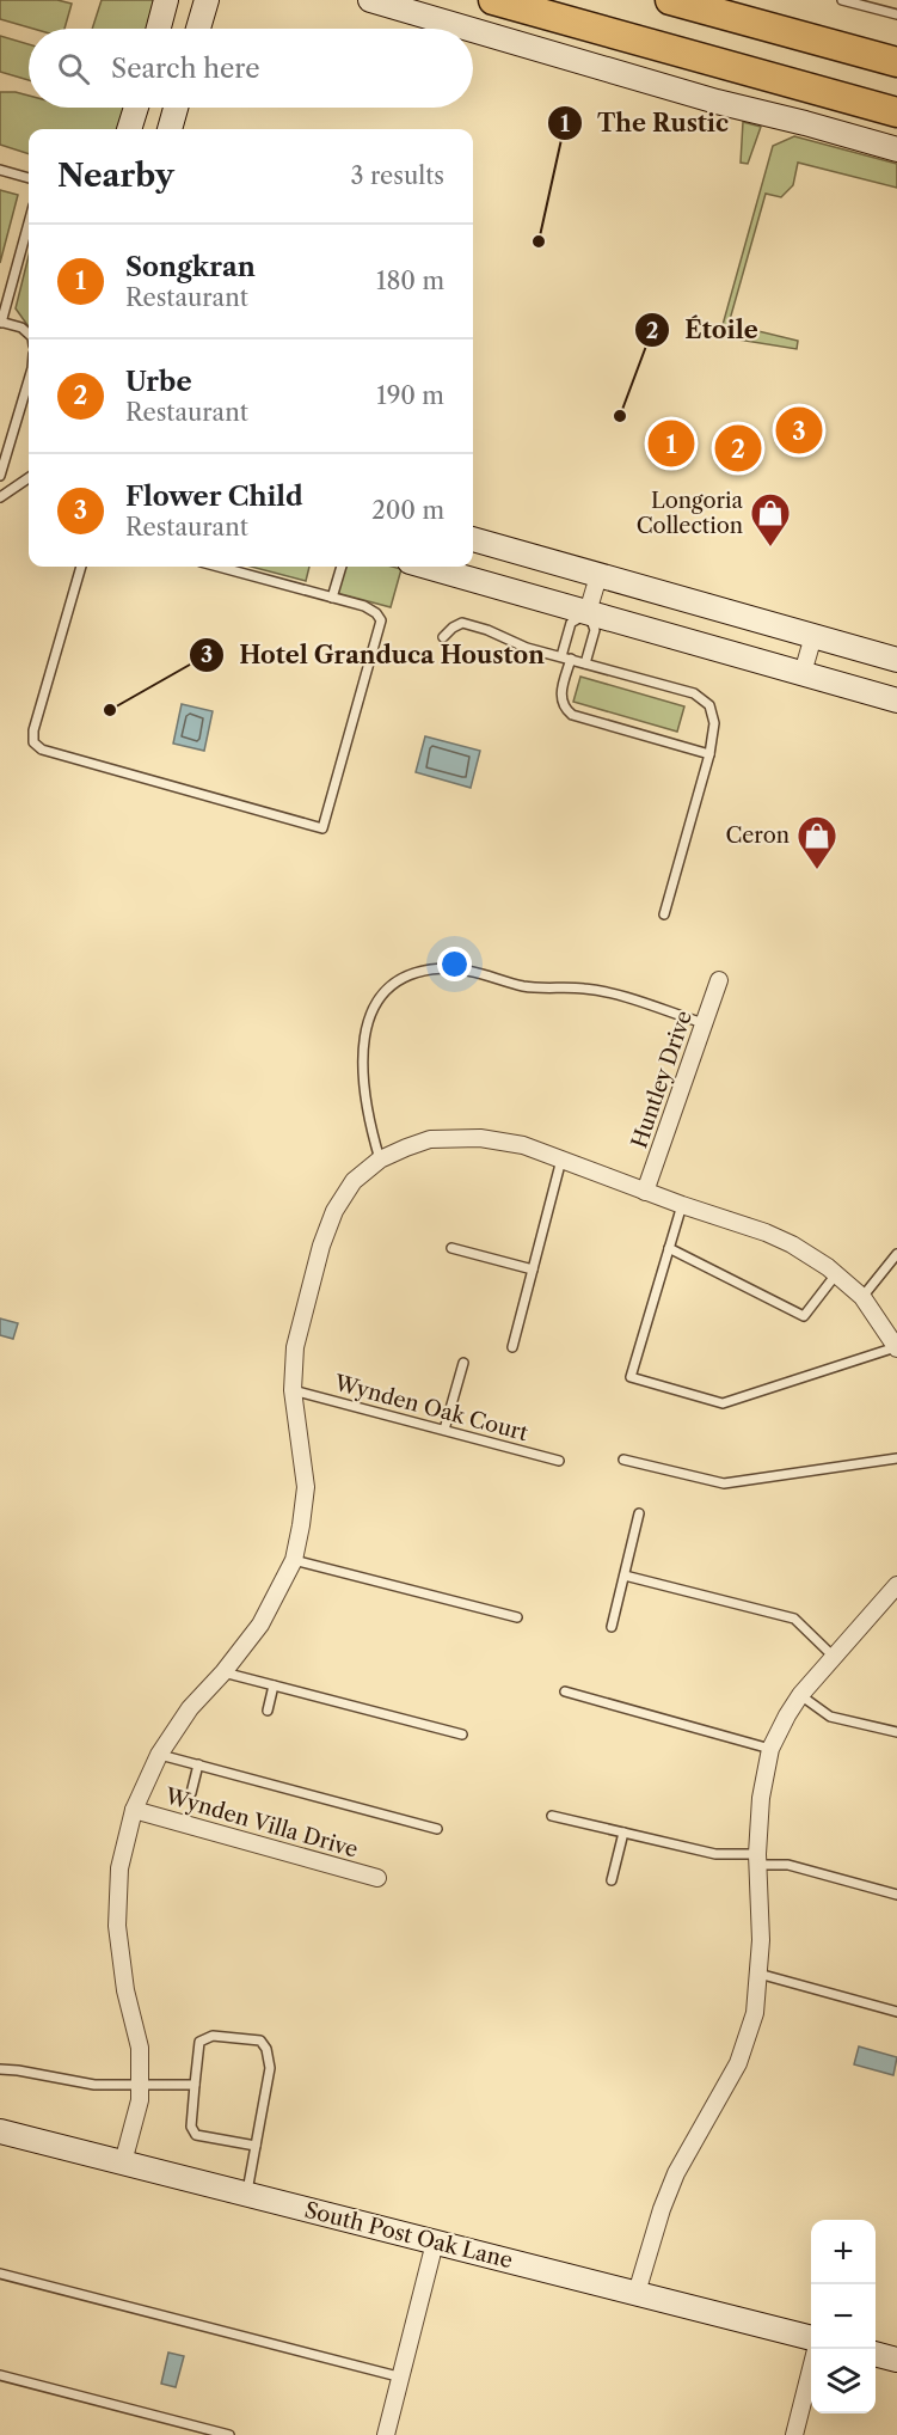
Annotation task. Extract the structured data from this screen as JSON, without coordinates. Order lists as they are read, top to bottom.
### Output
{
  "streets": {
    "main road": ["South Post Oak Lane"],
    "street": ["Huntley Drive", "Wynden Villa Drive"],
    "lane": ["Wynden Oak Court"]
  },
  "places": {
    "other": ["The Rustic", "Étoile", "Hotel Granduca Houston"],
    "shop": ["Longoria Collection", "Ceron"]
  },
  "page": {
    "search": "Search here",
    "heading": ["Nearby", "3 results"],
    "list": [
      {
        "mark": "1",
        "name": "Songkran",
        "note": "Restaurant",
        "value": "180 m"
      },
      {
        "mark": "2",
        "name": "Urbe",
        "note": "Restaurant",
        "value": "190 m"
      },
      {
        "mark": "3",
        "name": "Flower Child",
        "note": "Restaurant",
        "value": "200 m"
      }
    ],
    "pins": ["3", "1", "2"],
    "map_buttons": ["+", "−"]
  }
}
